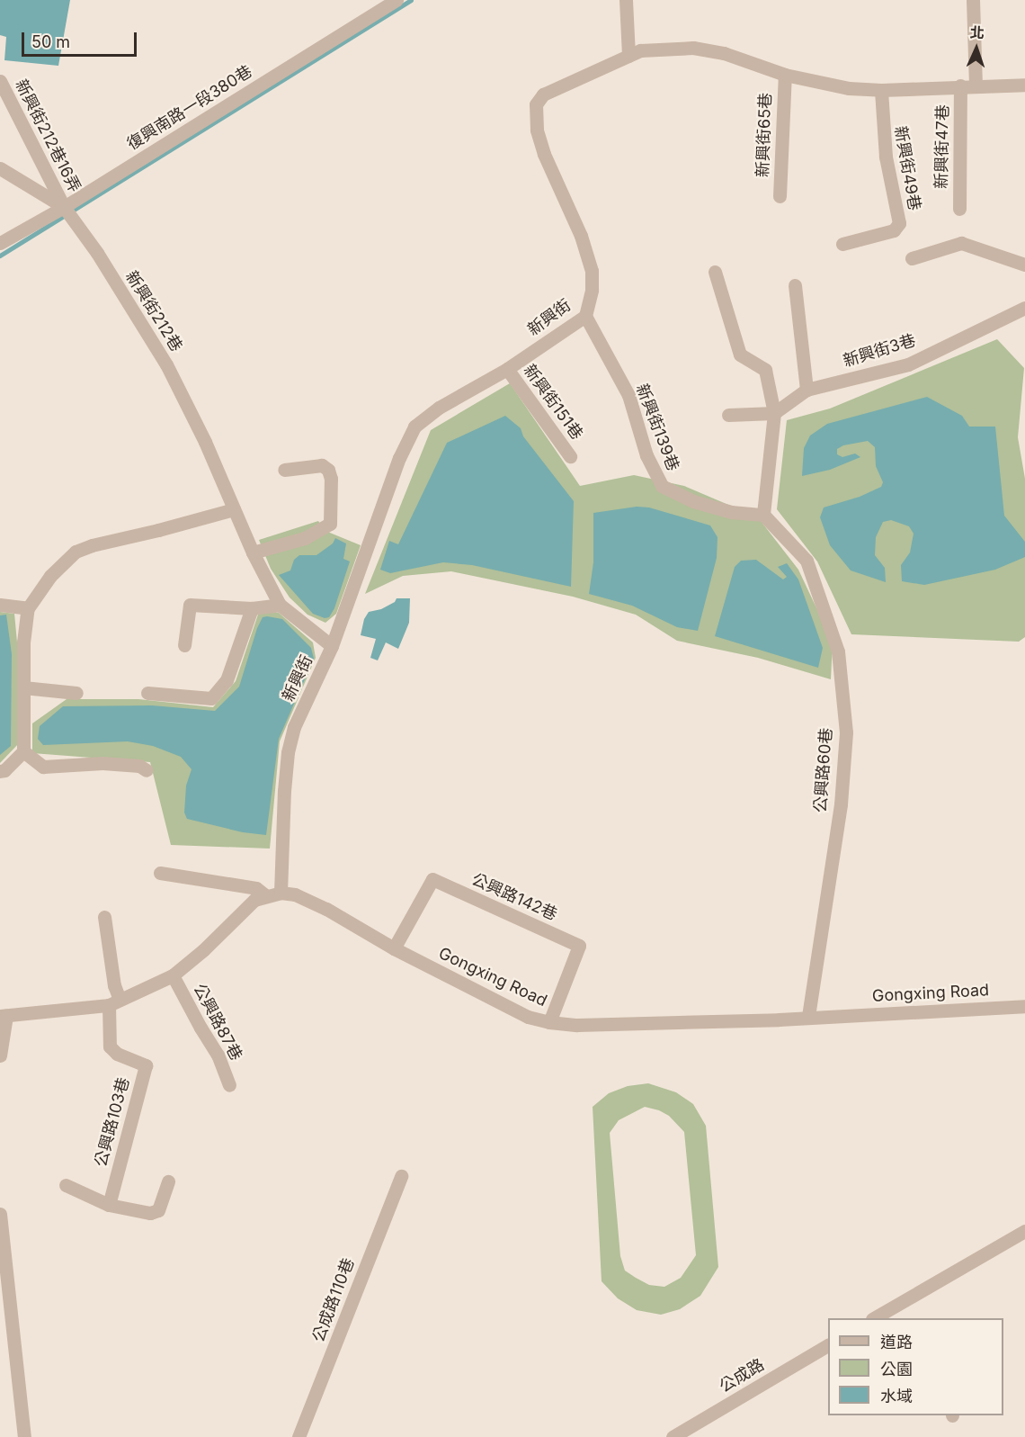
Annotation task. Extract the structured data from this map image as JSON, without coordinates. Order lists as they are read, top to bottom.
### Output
{
  "streets": {
    "street": [
      "復興南路一段380巷",
      "新興街65巷",
      "新興街212巷16弄",
      "新興街47巷",
      "新興街49巷",
      "新興街212巷",
      "新興街",
      "新興街3巷",
      "新興街151巷",
      "新興街139巷",
      "公興路60巷",
      "公興路142巷",
      "Gongxing Road",
      "公興路87巷",
      "公興路103巷",
      "公成路110巷",
      "公成路"
    ]
  },
  "crossings": [
    ["復興南路一段380巷", "新興街212巷16弄"],
    ["復興南路一段380巷", "新興街212巷"],
    ["新興街65巷", "新興街"],
    ["新興街212巷16弄", "新興街212巷"],
    ["新興街47巷", "新興街"],
    ["新興街49巷", "新興街"],
    ["新興街212巷", "新興街"],
    ["新興街", "新興街151巷"],
    ["新興街", "新興街139巷"],
    ["新興街", "Gongxing Road"],
    ["新興街139巷", "公興路60巷"],
    ["公興路60巷", "Gongxing Road"],
    ["公興路142巷", "Gongxing Road"],
    ["Gongxing Road", "公興路87巷"],
    ["Gongxing Road", "公興路103巷"]
  ],
  "legend": ["道路", "公園", "水域"],
  "scale_bar": "50 m",
  "north": "top"
}
